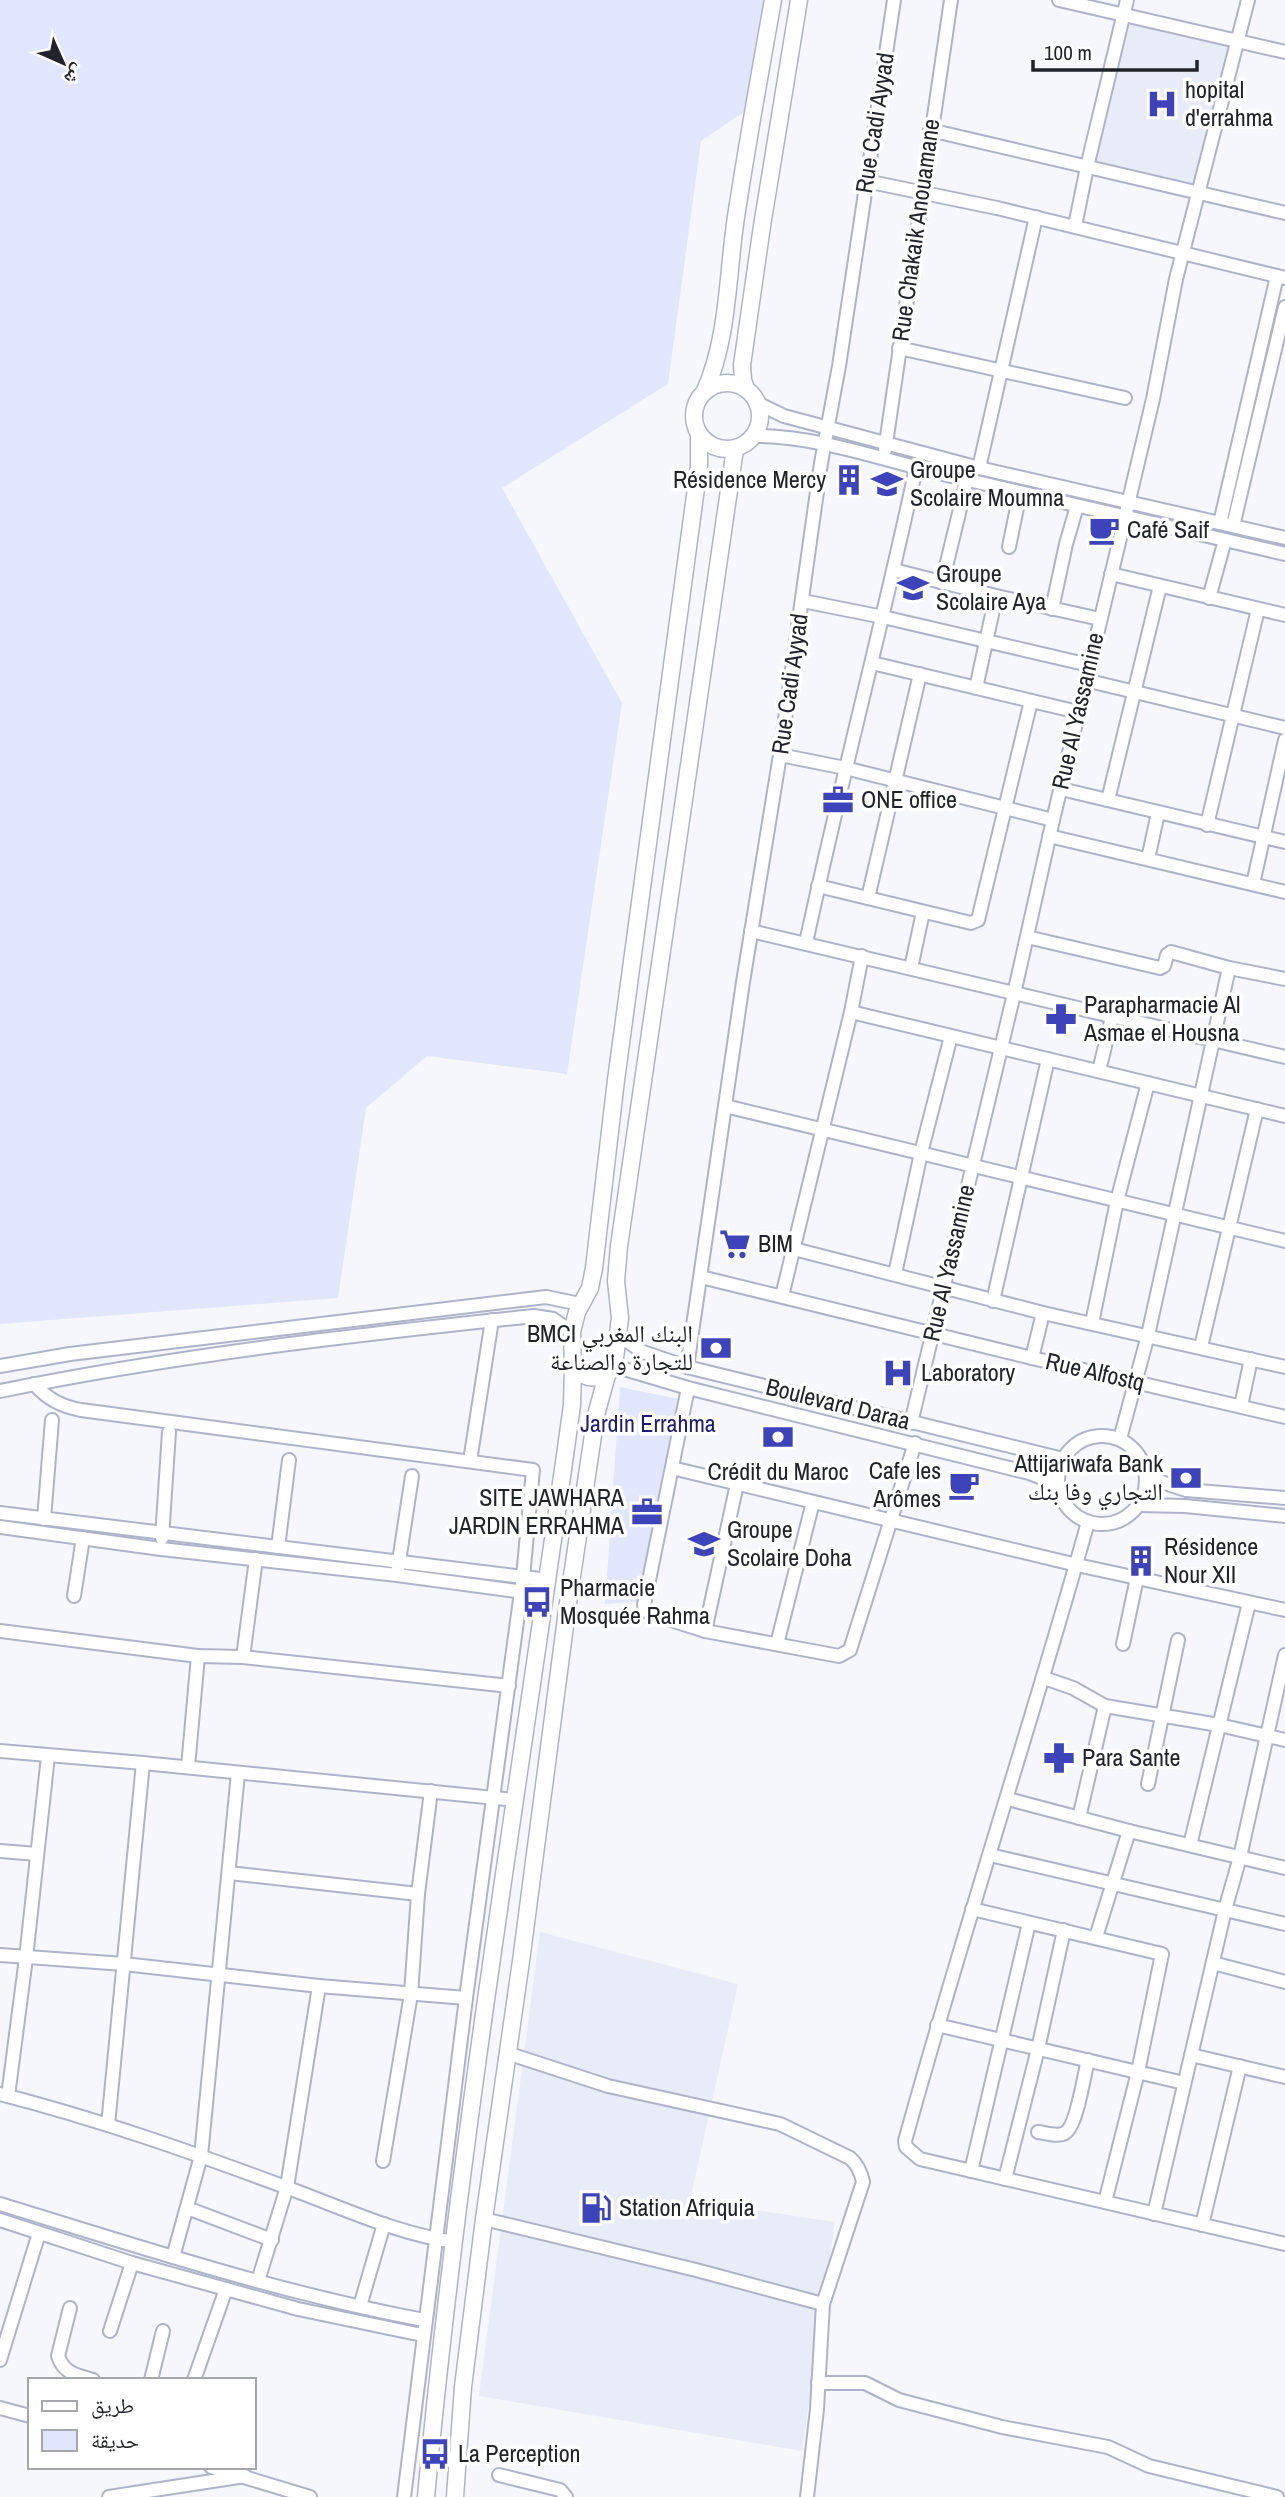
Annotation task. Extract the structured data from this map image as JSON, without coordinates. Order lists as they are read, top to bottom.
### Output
{
  "streets": {
    "street": [
      "Rue Cadi Ayyad",
      "Rue Chakaik Anouamane",
      "Rue Al Yassamine",
      "Rue Alfostq",
      "Boulevard Daraa"
    ]
  },
  "crossings": [
    ["Rue Cadi Ayyad", "Rue Alfostq"],
    ["Rue Cadi Ayyad", "Boulevard Daraa"],
    ["Rue Al Yassamine", "Rue Alfostq"],
    ["Rue Al Yassamine", "Boulevard Daraa"]
  ],
  "parks": ["Jardin Errahma"],
  "places": {
    "hospital": ["hopital d'errahma", "Laboratory"],
    "building": ["Résidence Mercy", "Résidence Nour XII"],
    "school or university": ["Groupe Scolaire Moumna", "Groupe Scolaire Aya", "Groupe Scolaire Doha"],
    "cafe": ["Café Saif", "Cafe les Arômes"],
    "office": ["ONE office", "SITE JAWHARA JARDIN ERRAHMA"],
    "pharmacy": ["Parapharmacie Al Asmae el Housna", "Para Sante"],
    "supermarket": ["BIM"],
    "bank": ["BMCI البنك المغربي للتجارة والصناعة", "Crédit du Maroc", "Attijariwafa Bank التجاري وفا بنك"],
    "bus stop": ["Pharmacie Mosquée Rahma", "La Perception"],
    "fuel station": ["Station Afriquia"]
  },
  "legend": ["طريق", "حديقة"],
  "scale_bar": "100 m",
  "north": "bottom right"
}
